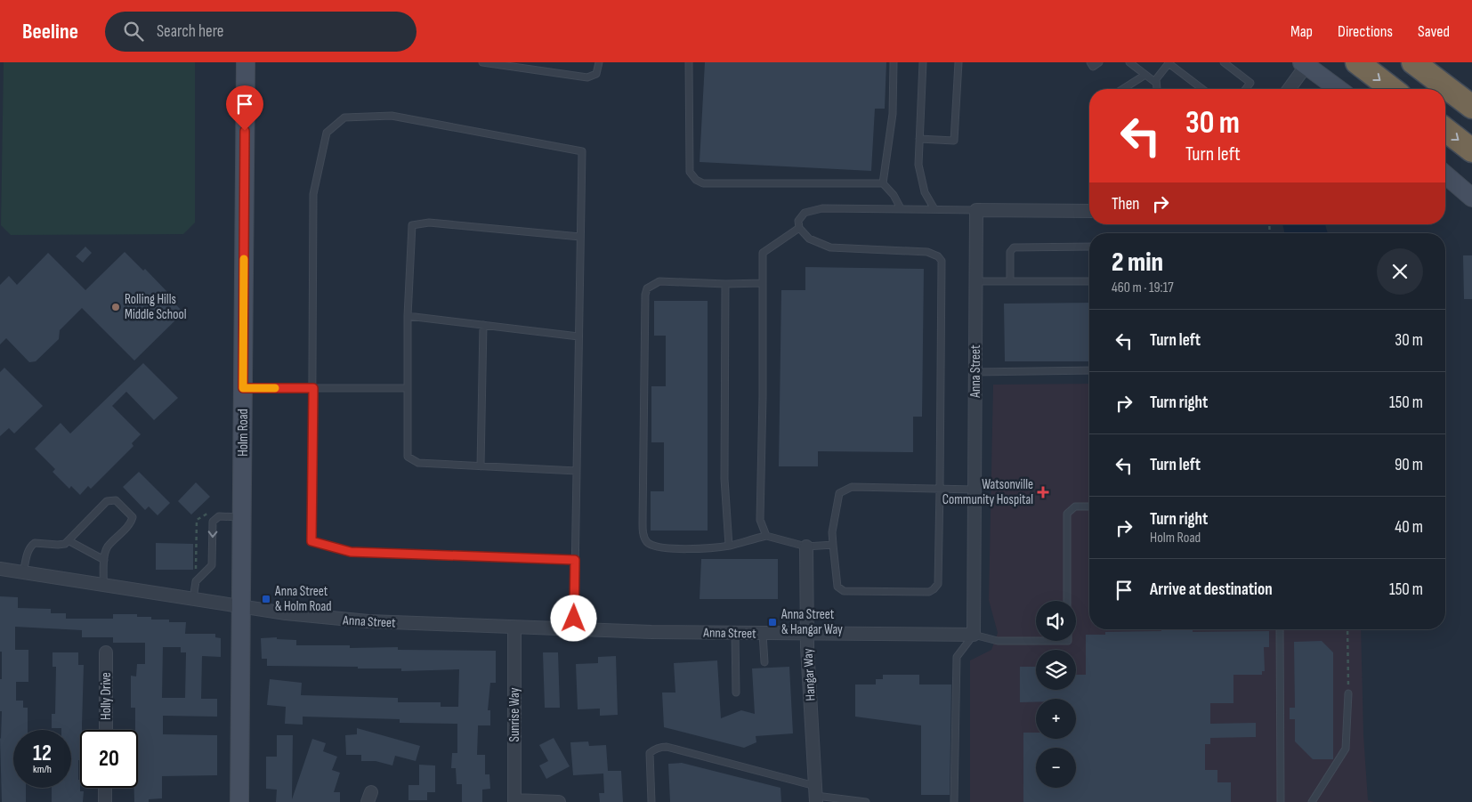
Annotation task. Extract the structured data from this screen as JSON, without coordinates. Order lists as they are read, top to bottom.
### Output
{
  "streets": {
    "street": [
      "Anna Street",
      "Holm Road",
      "Hangar Way",
      "Holly Drive",
      "Sunrise Way"
    ]
  },
  "crossings": [
    ["Anna Street", "Holm Road"],
    ["Anna Street", "Hangar Way"],
    ["Anna Street", "Sunrise Way"]
  ],
  "places": {
    "other": ["Rolling Hills Middle School"],
    "health": ["Watsonville Community Hospital"],
    "transit": ["Anna Street & Holm Road", "Anna Street & Hangar Way"]
  },
  "page": {
    "header": "Beeline",
    "search": "Search here",
    "nav": ["Map", "Directions", "Saved"],
    "turn": ["30 m", "Turn left"],
    "then": "Then",
    "heading": ["2 min", "460 m · 19:17"],
    "list": [
      {
        "name": "Turn left",
        "value": "30 m"
      },
      {
        "name": "Turn right",
        "value": "150 m"
      },
      {
        "name": "Turn left",
        "value": "90 m"
      },
      {
        "name": "Turn right",
        "note": "Holm Road",
        "value": "40 m"
      },
      {
        "name": "Arrive at destination",
        "value": "150 m"
      }
    ],
    "map_buttons": ["+", "−"],
    "speed": "12 km/h",
    "limit": "20"
  }
}
